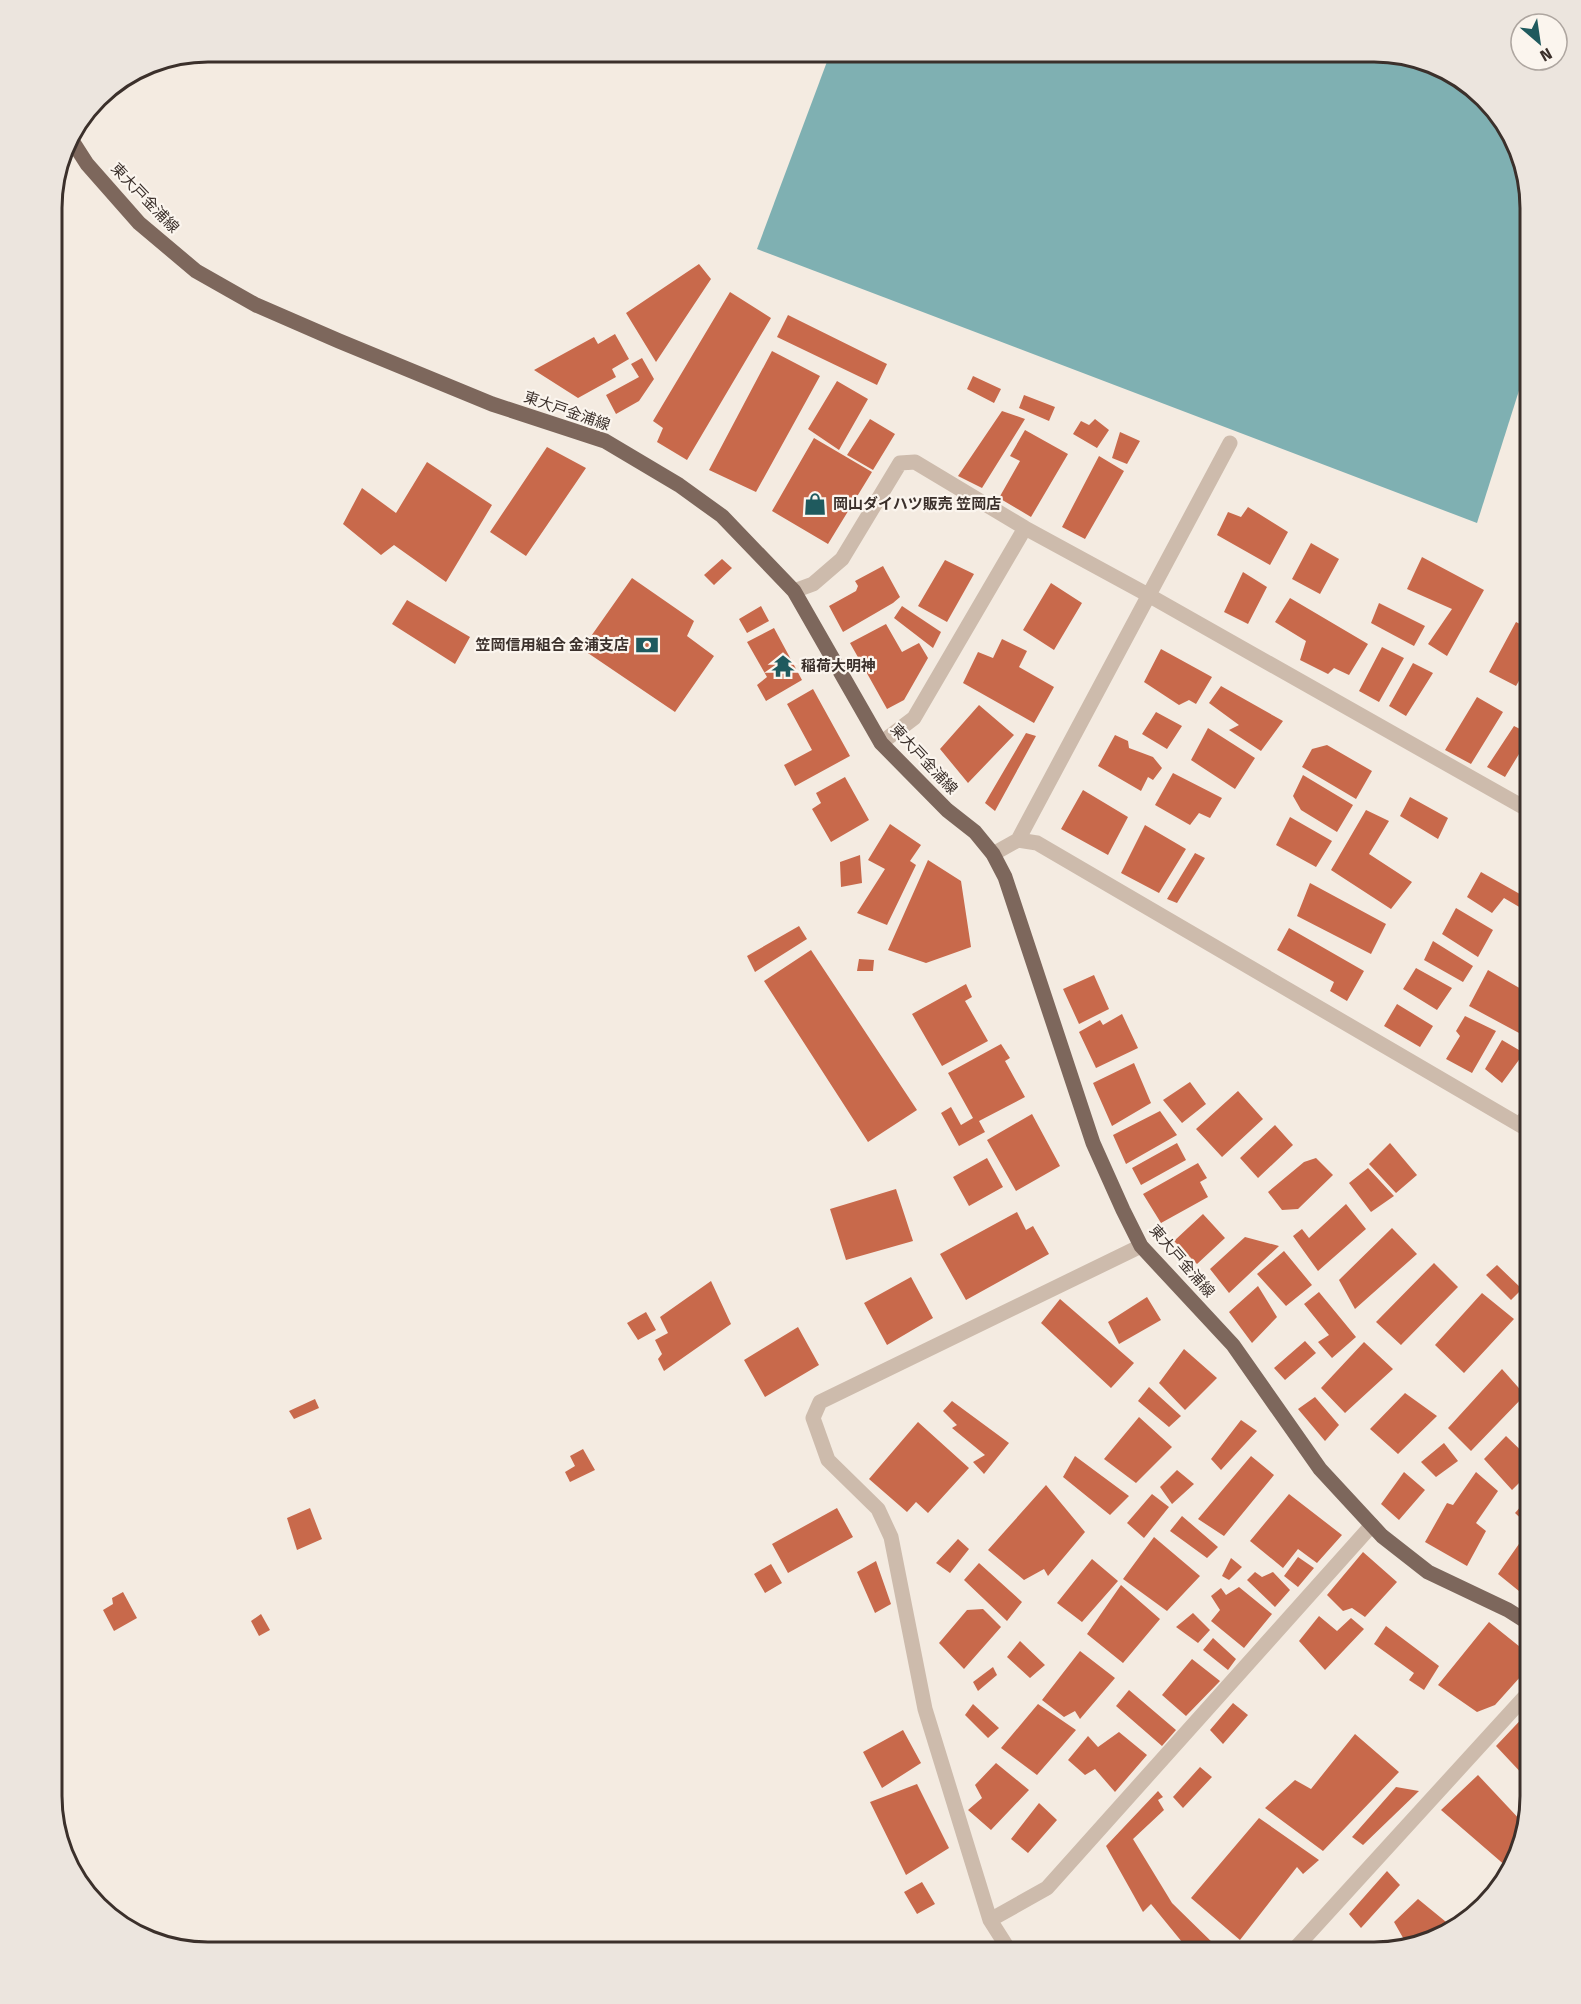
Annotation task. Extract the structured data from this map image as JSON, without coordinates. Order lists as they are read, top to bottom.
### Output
{
  "streets": {
    "main road": ["東大戸金浦線"]
  },
  "places": {
    "shop": ["岡山ダイハツ販売 笠岡店"],
    "bank": ["笠岡信用組合 金浦支店"],
    "temple": ["稲荷大明神"]
  },
  "north": "bottom right"
}
